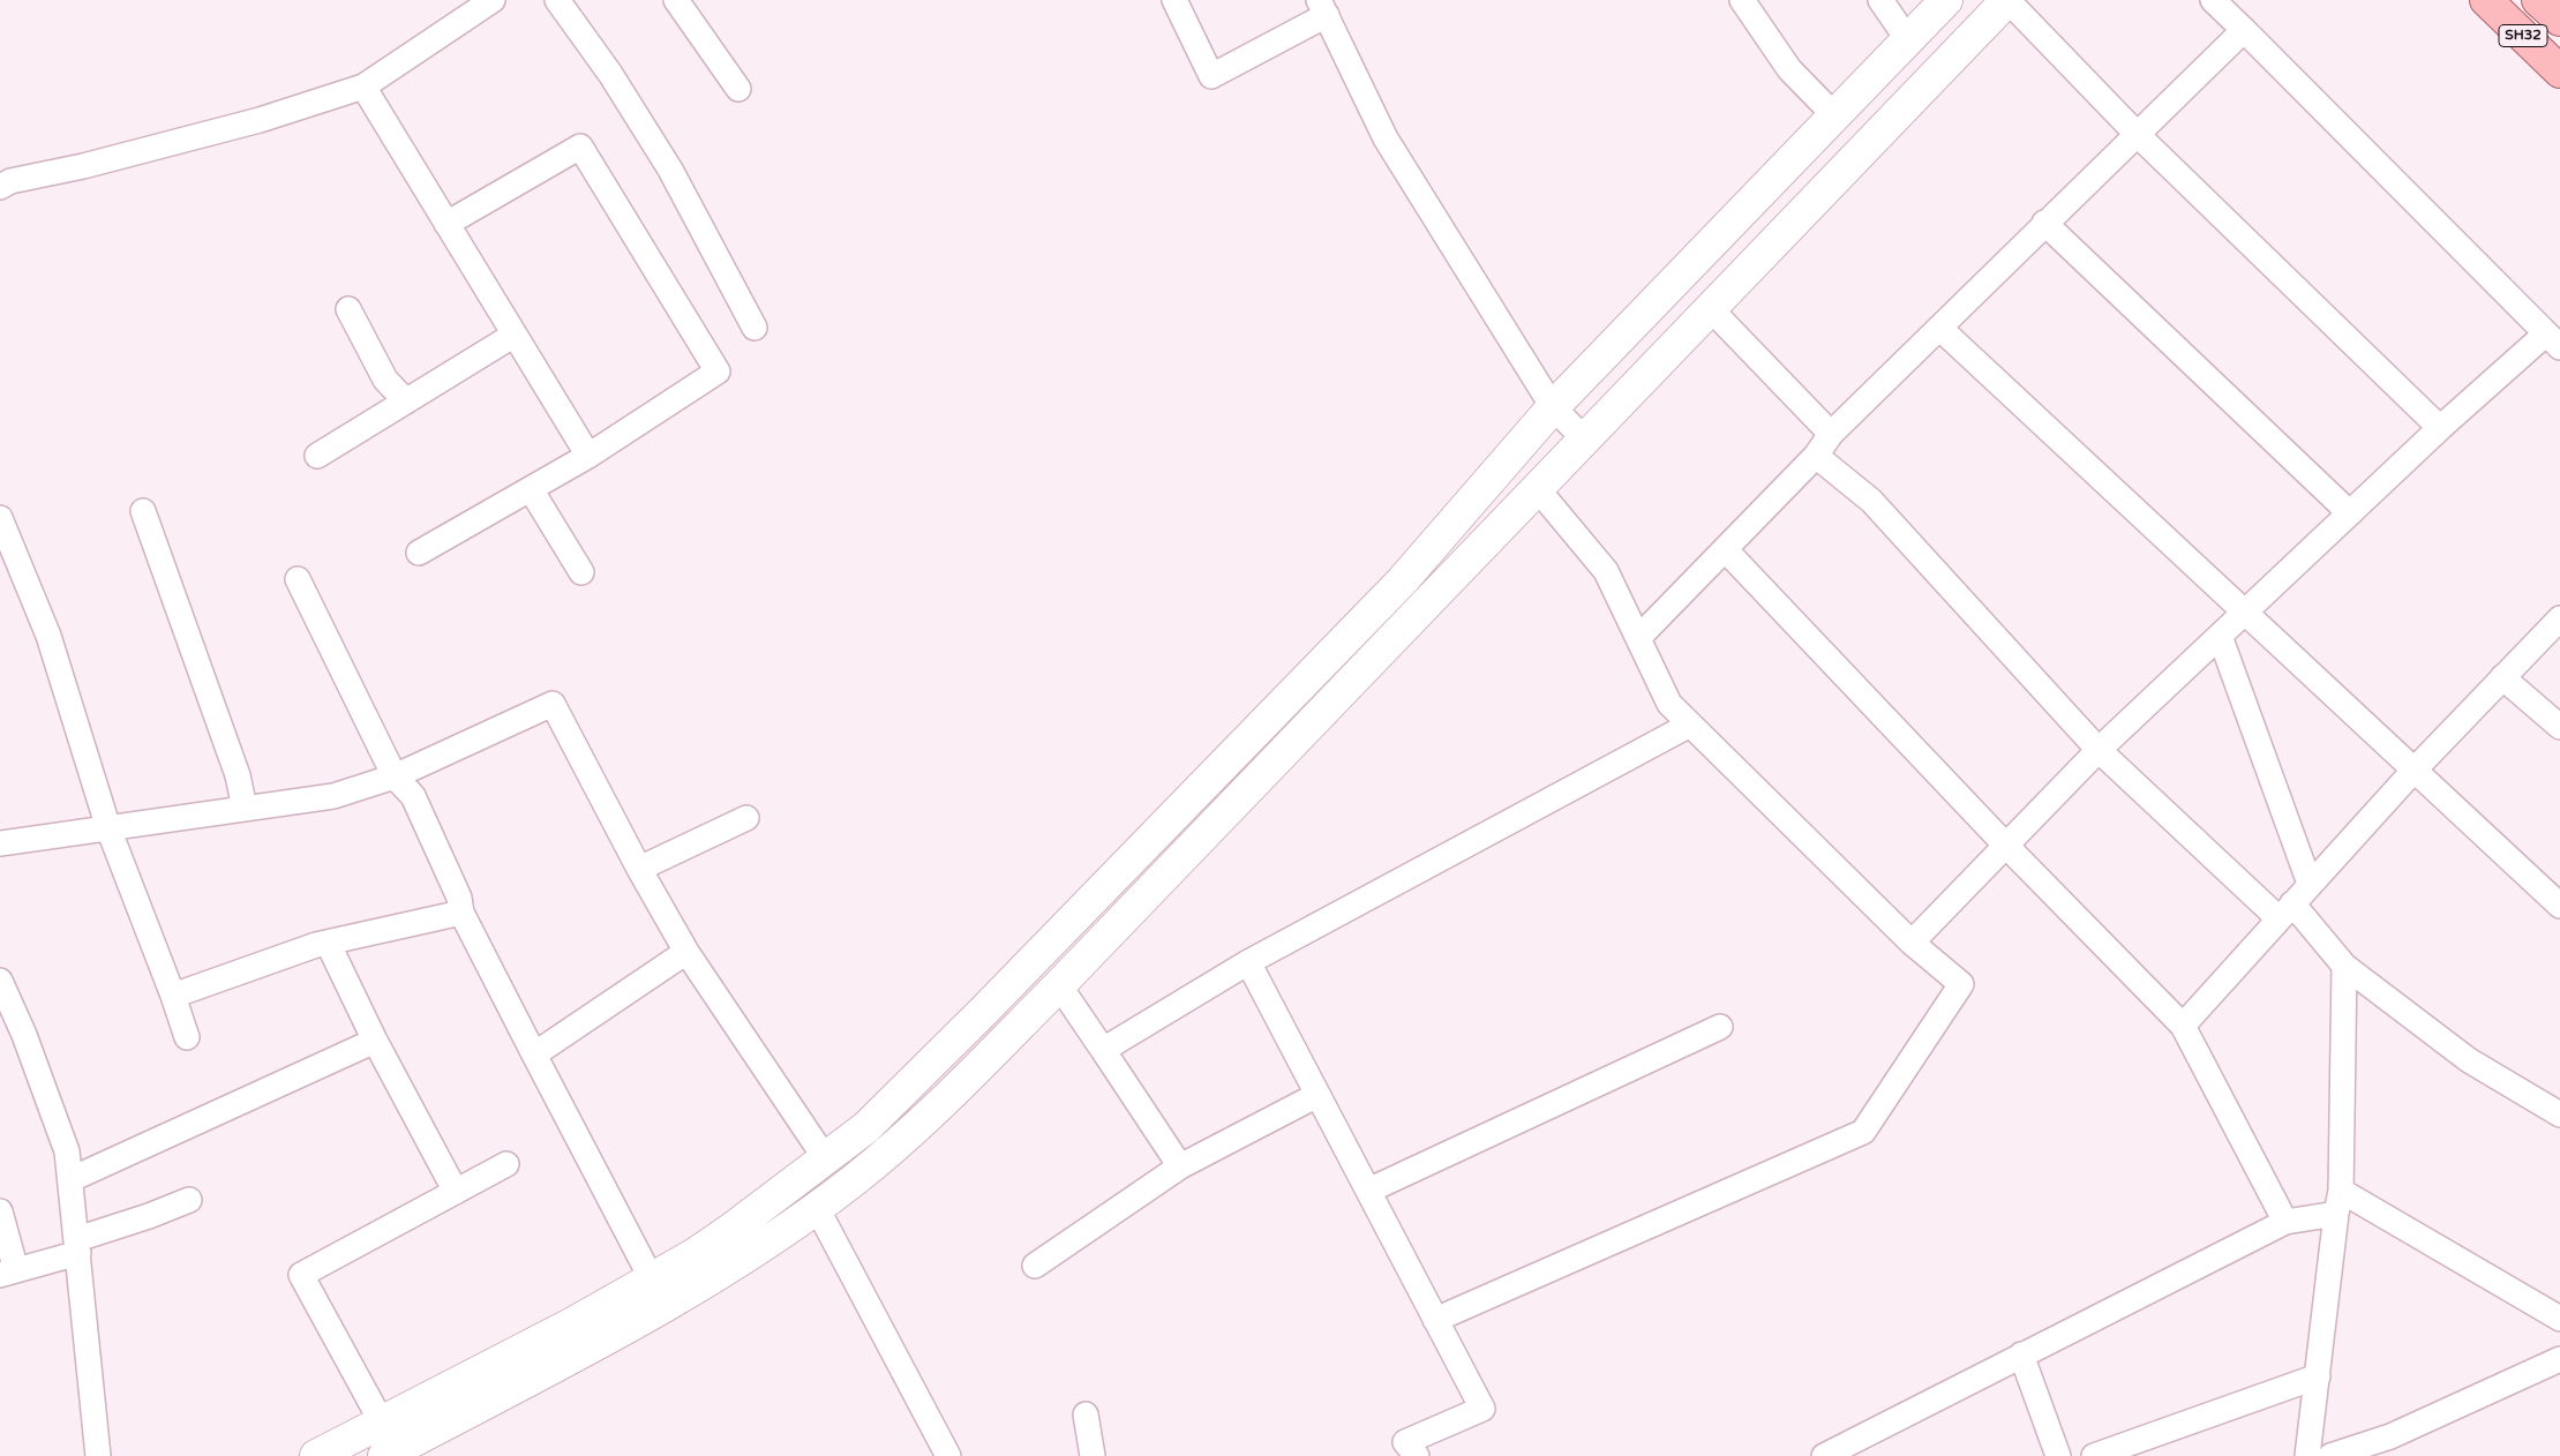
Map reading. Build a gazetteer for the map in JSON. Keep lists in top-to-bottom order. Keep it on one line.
{"streets":{"main road":["SH32"]}}
